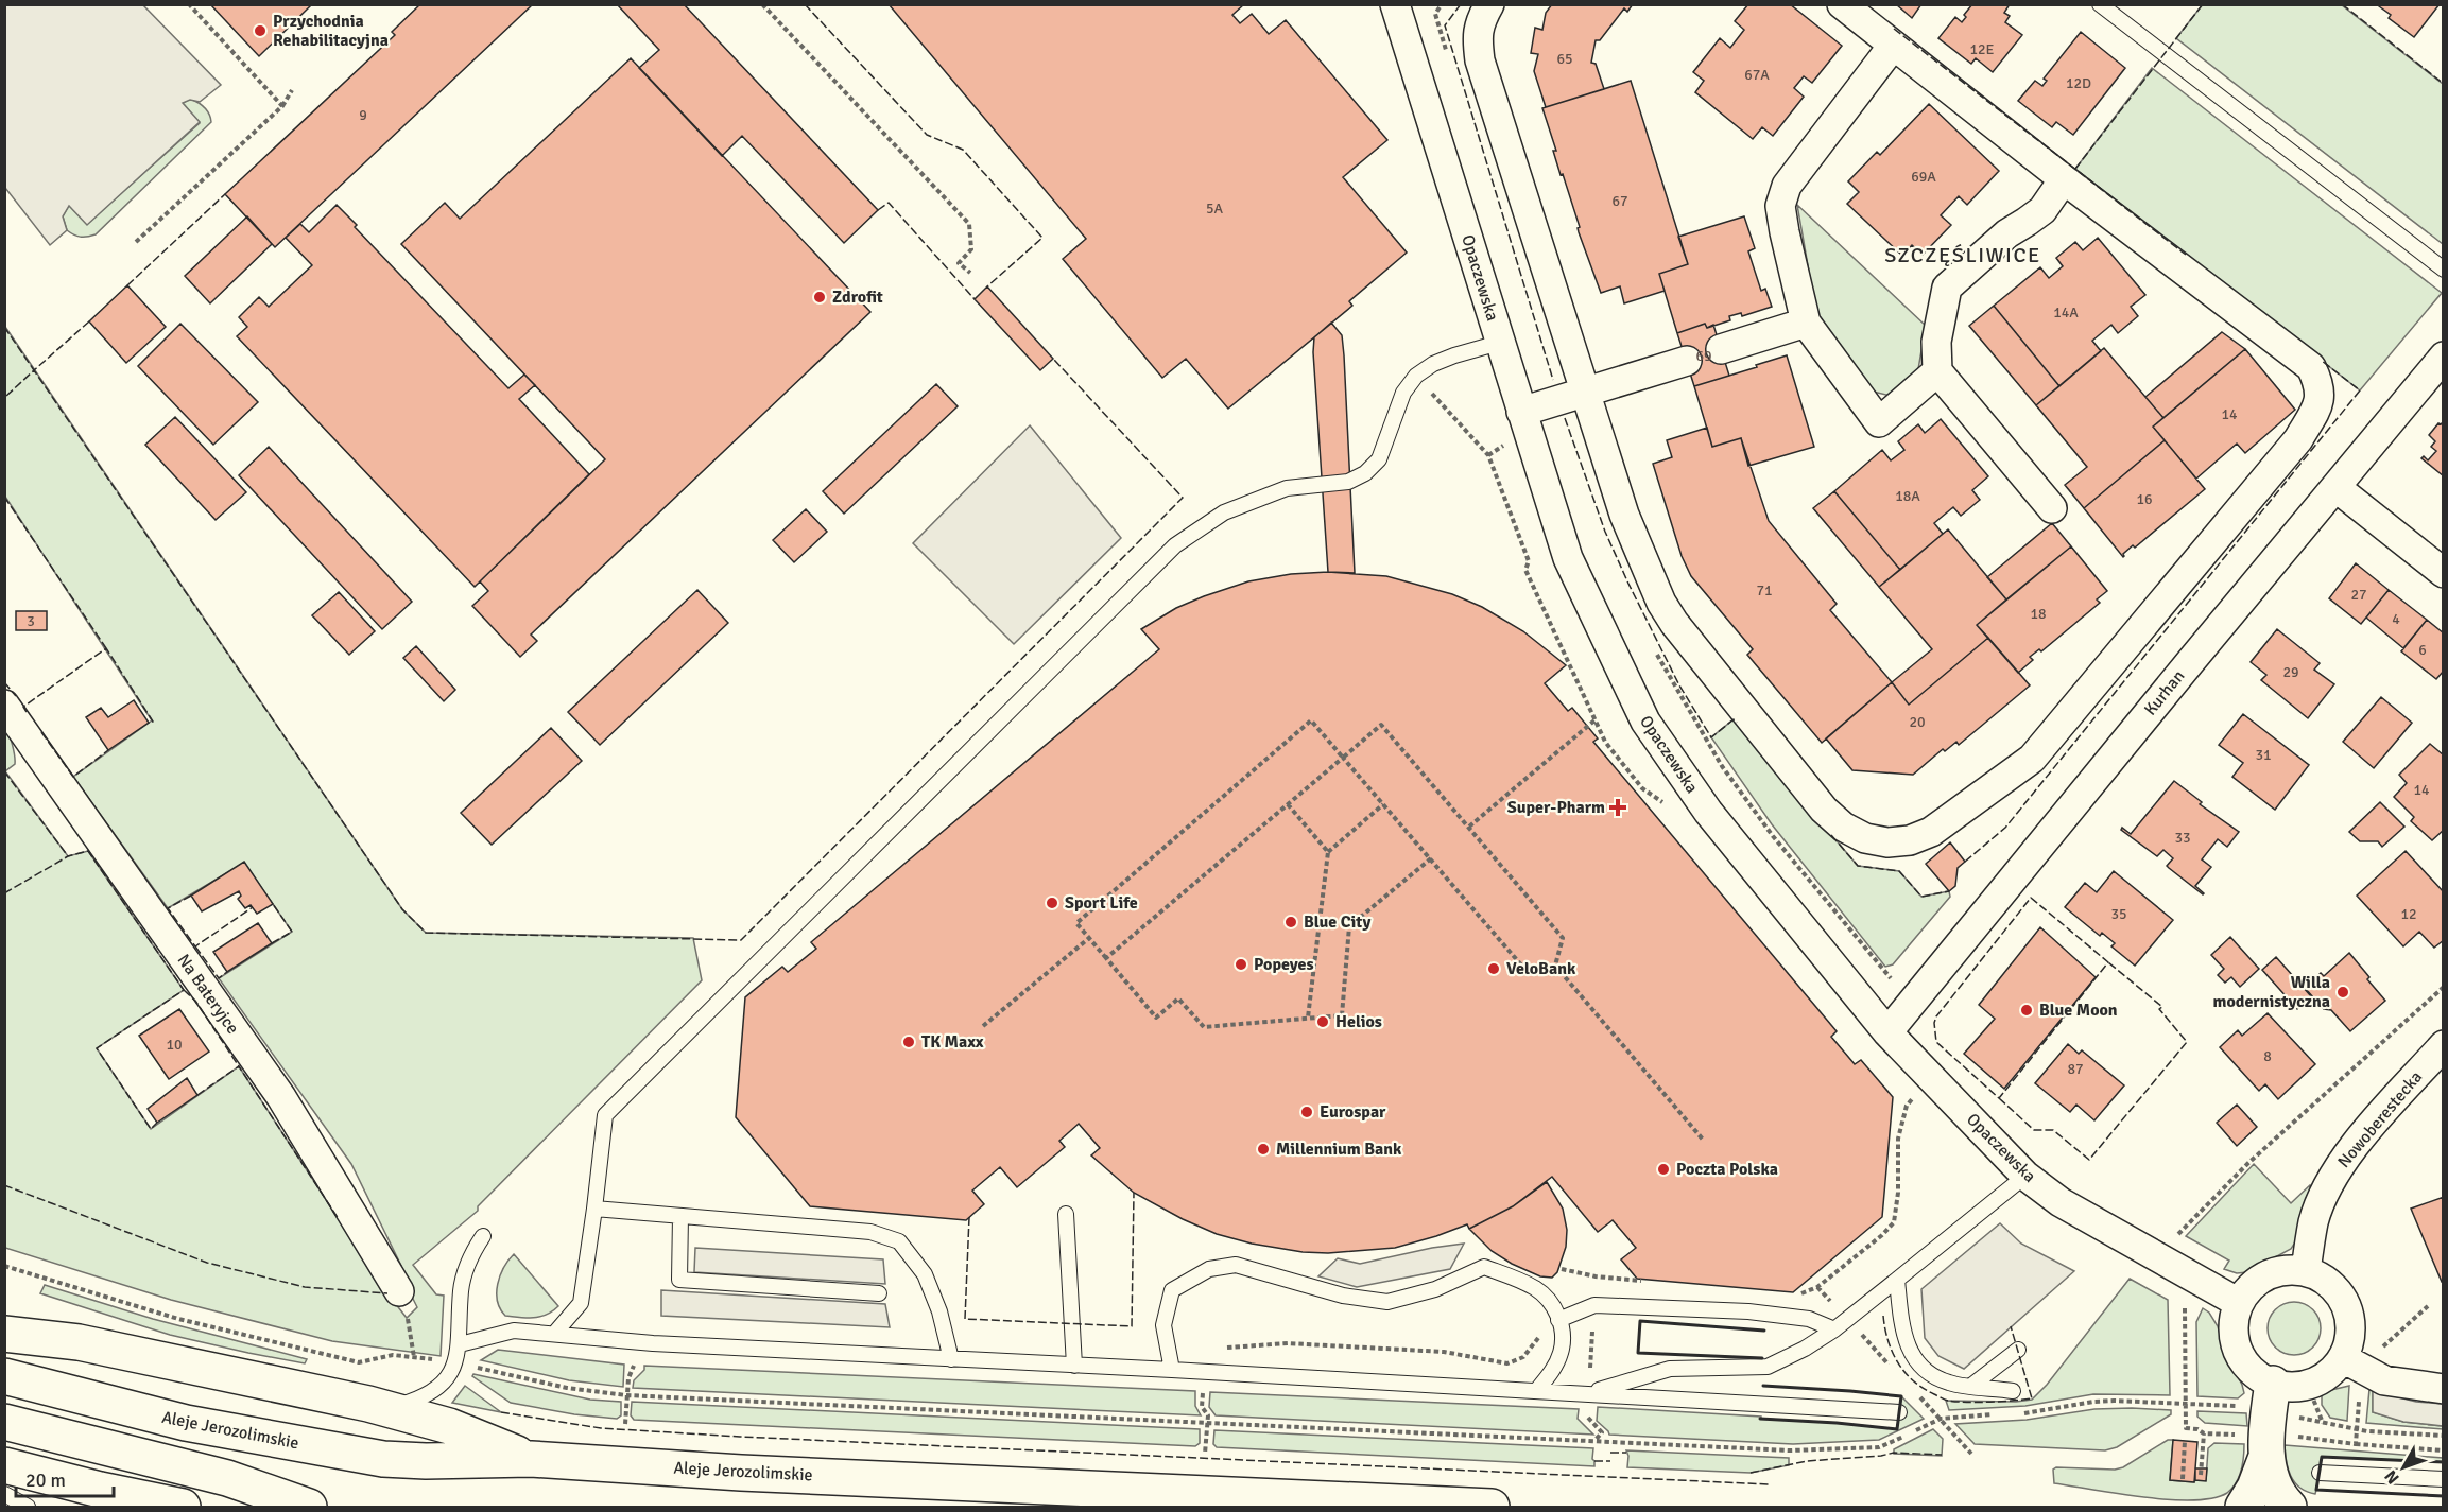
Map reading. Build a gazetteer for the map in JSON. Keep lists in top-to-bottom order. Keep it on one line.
{"streets":{"main road":["Aleje Jerozolimskie"],"street":["Opaczewska","Kurhan","Na Bateryjce","Nowoberestecka"]},"crossings":[["Opaczewska","Kurhan"],["Opaczewska","Nowoberestecka"]],"districts":["SZCZĘŚLIWICE"],"places":{"other":["Przychodnia Rehabilitacyjna","Zdrofit","Sport Life","Blue City","Popeyes","VeloBank","Willa modernistyczna","Blue Moon","Helios","TK Maxx","Eurospar","Millennium Bank","Poczta Polska"],"health":["Super-Pharm"]},"house_numbers":["12E","65","67A","12D","9","69A","67","5A","14A","69","14","18A","16","71","27","18","4","3","6","29","20","31","14","33","35","12","10","8","87"],"scale_bar":"20 m","north":"bottom left"}
